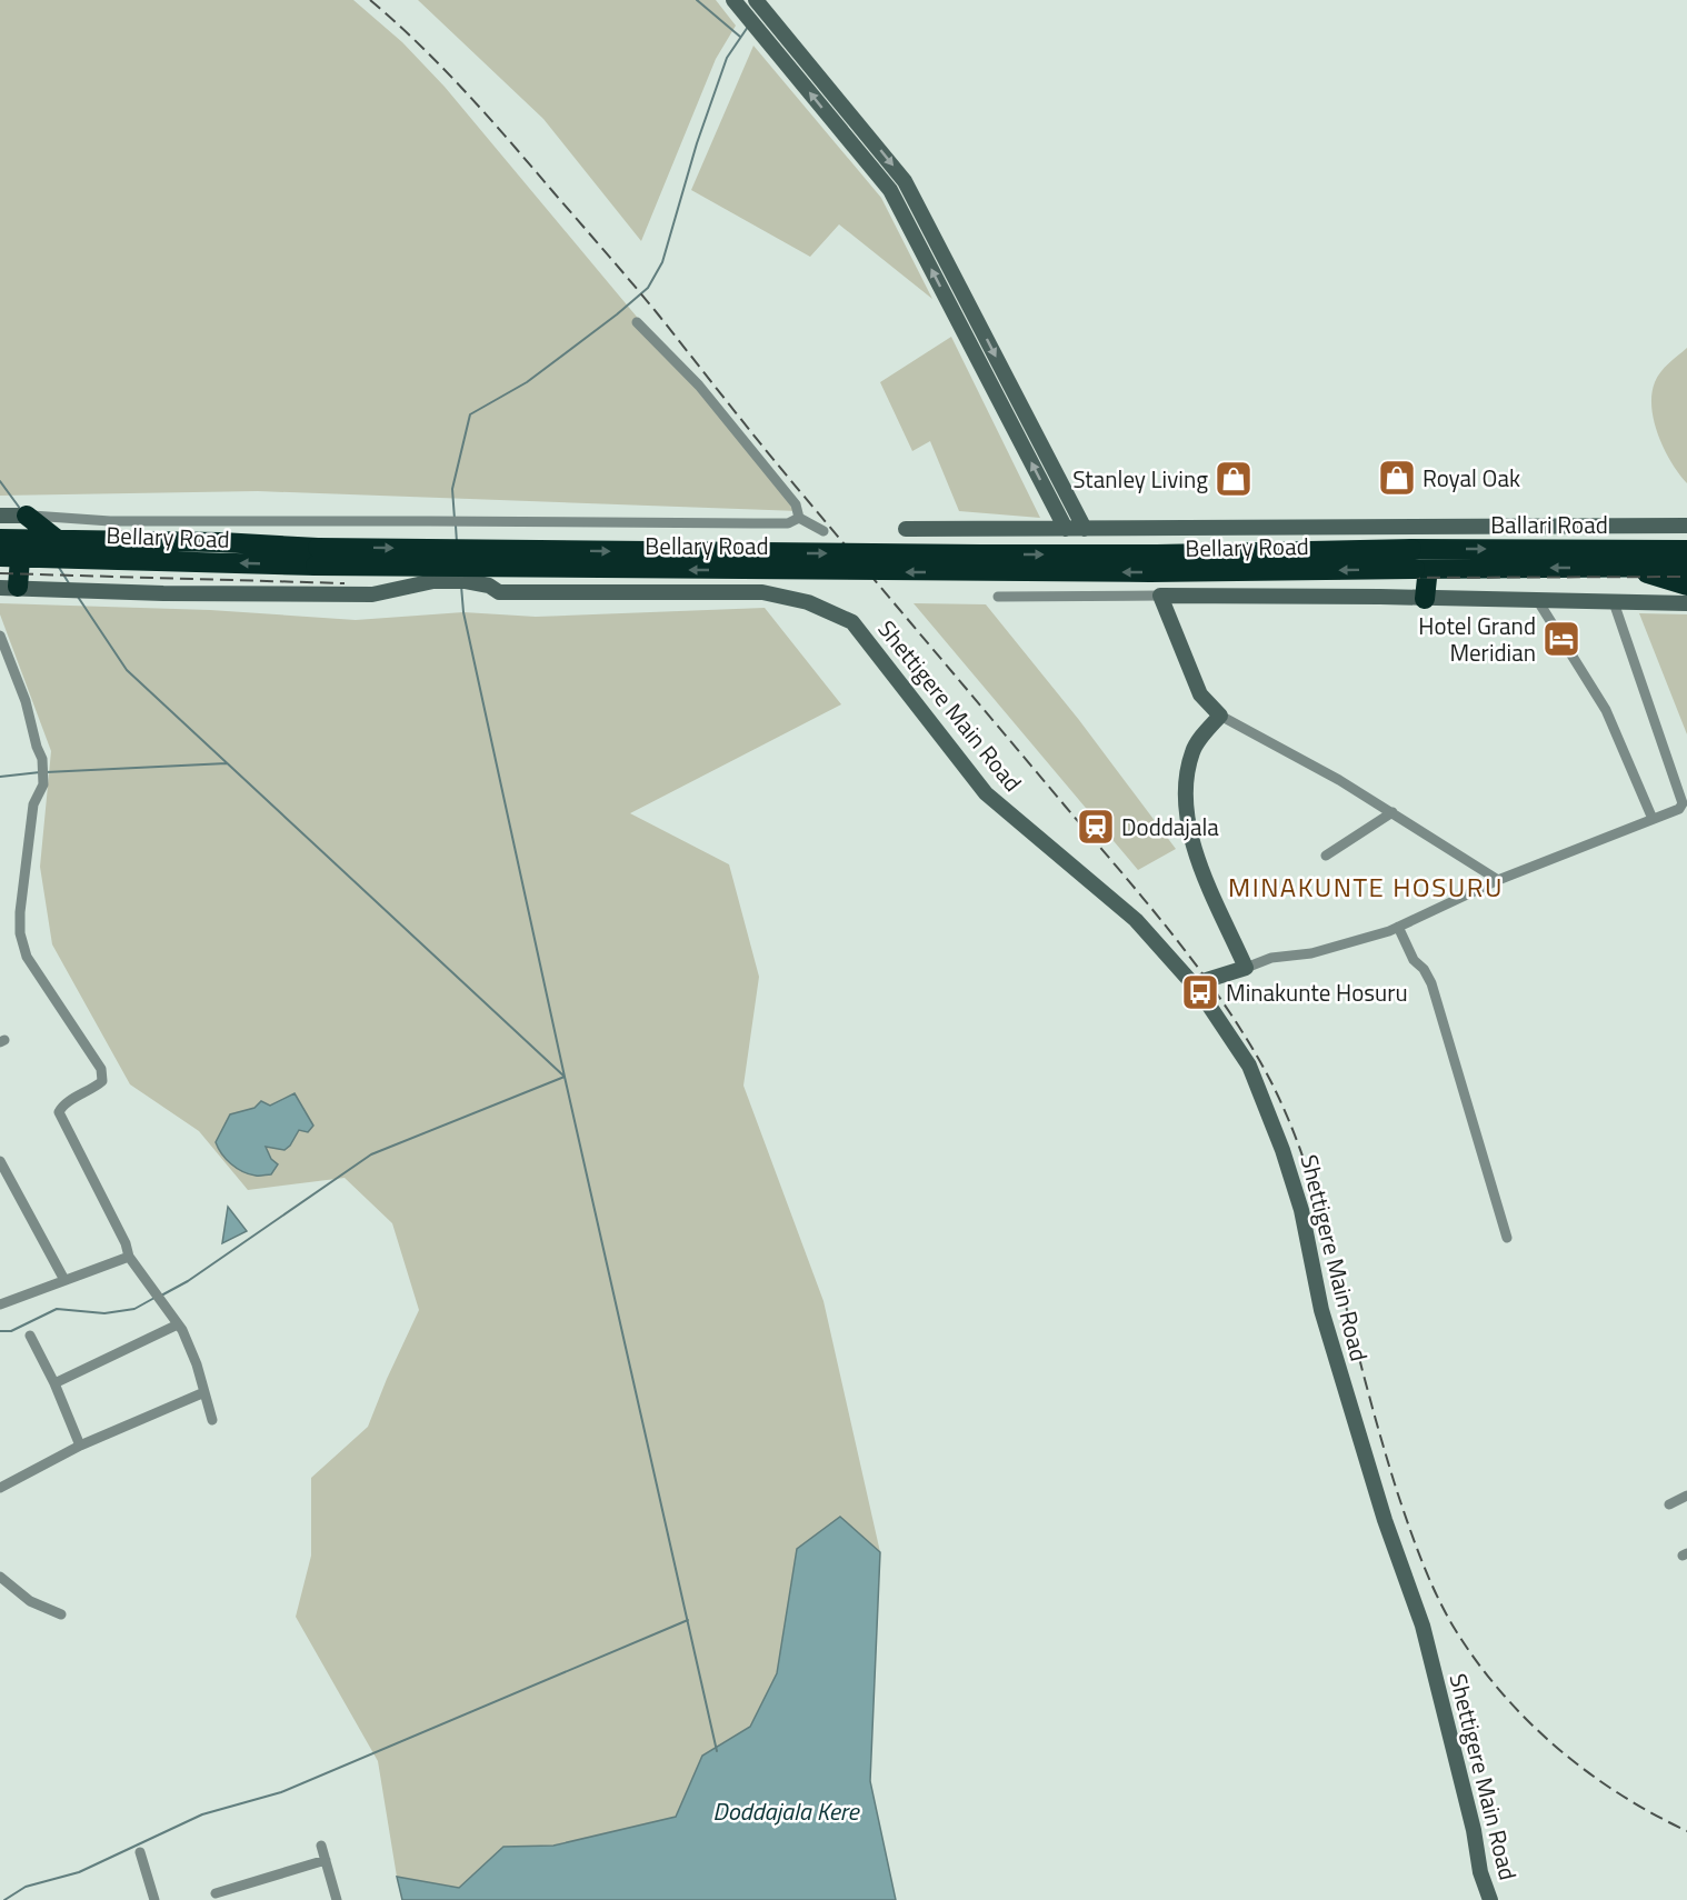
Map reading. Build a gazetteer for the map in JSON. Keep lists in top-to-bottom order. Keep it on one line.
{"streets":{"highway":["Ballari Road","Bellary Road"],"street":["Shettigere Main Road"]},"crossings":[["Ballari Road","Bellary Road"]],"districts":["MINAKUNTE HOSURU"],"water":["Doddajala Kere"],"places":{"shop":["Royal Oak","Stanley Living"],"hotel":["Hotel Grand Meridian"],"station":["Doddajala"],"bus stop":["Minakunte Hosuru"]}}
